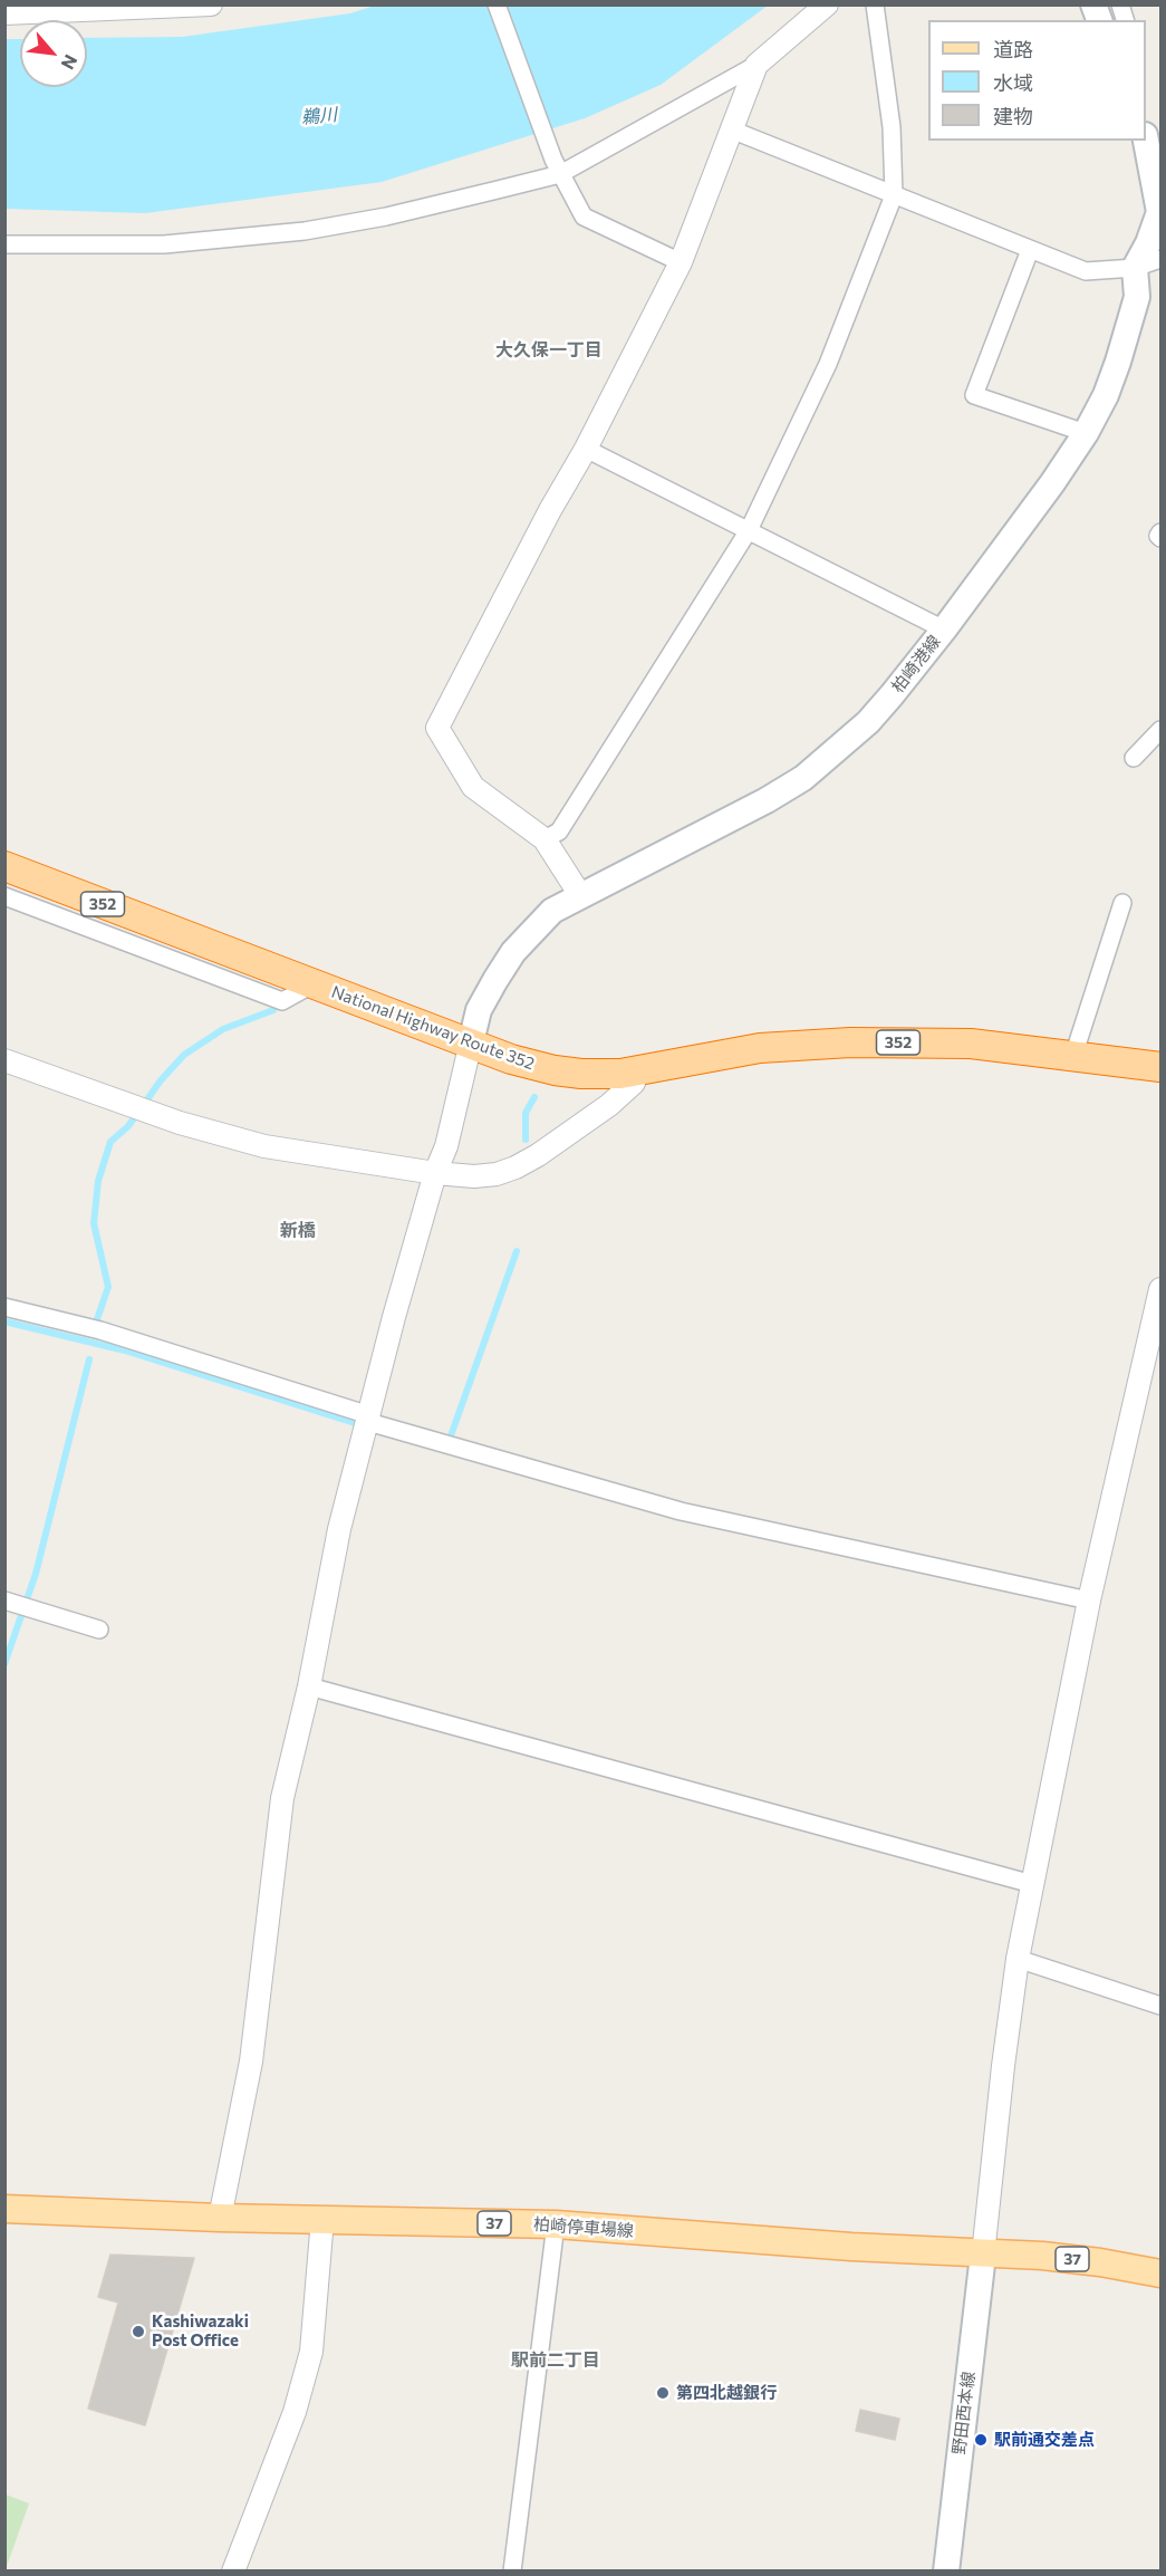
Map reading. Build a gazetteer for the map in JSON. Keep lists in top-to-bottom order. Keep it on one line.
{"streets":{"highway":["352","National Highway Route 352"],"main road":["柏崎港線","37","柏崎停車場線","野田西本線"]},"crossings":[["柏崎港線","National Highway Route 352"],["柏崎停車場線","野田西本線"]],"districts":["大久保一丁目","新橋","駅前二丁目"],"water":["鵜川"],"places":["Kashiwazaki Post Office","第四北越銀行","駅前通交差点"],"legend":["道路","水域","建物"],"north":"bottom right"}
